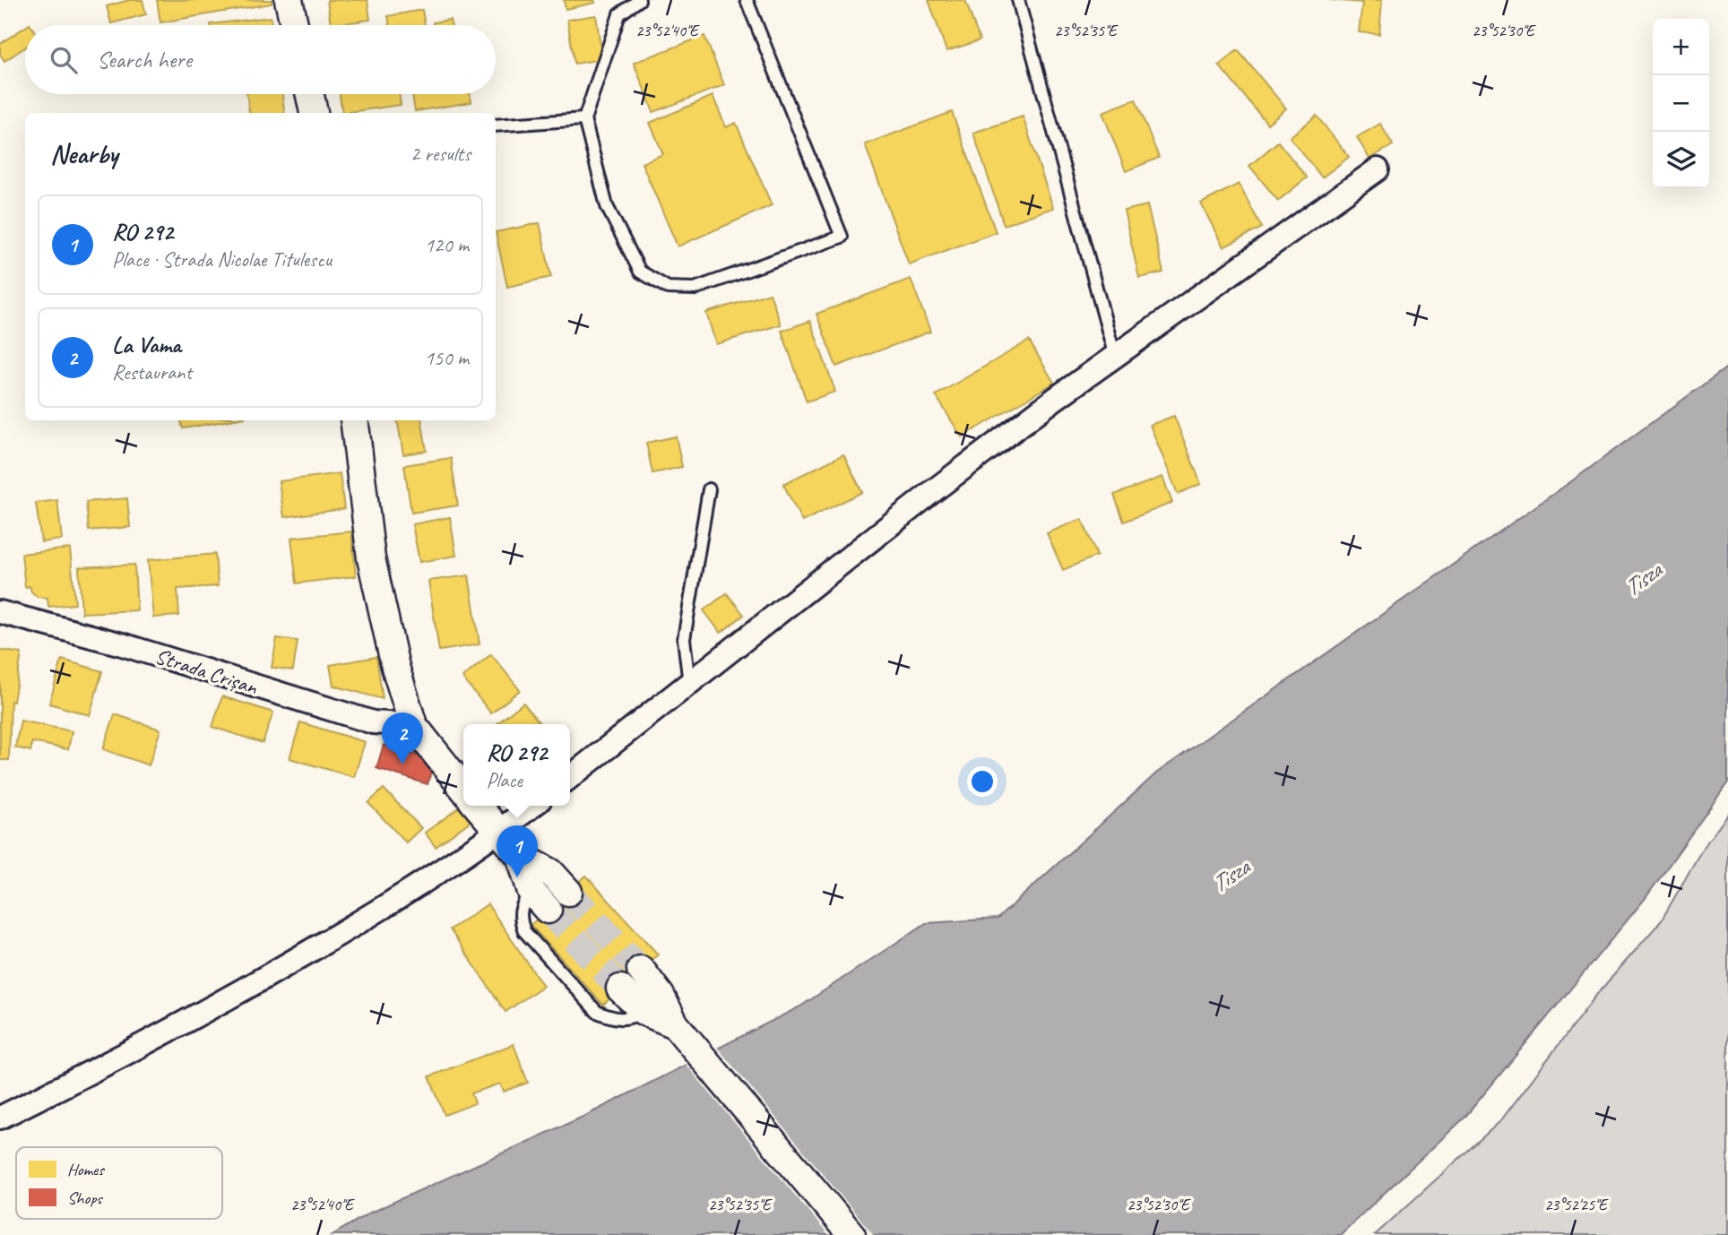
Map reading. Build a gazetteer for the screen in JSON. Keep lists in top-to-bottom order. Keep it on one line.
{"streets":{"street":["Strada Crișan"]},"water":["Tisza"],"legend":["Homes","Shops"],"page":{"map_buttons":["+","−"],"search":"Search here","heading":["Nearby","2 results"],"list":[{"mark":"1","name":"RO 292","note":"Place · Strada Nicolae Titulescu","value":"120 m"},{"mark":"2","name":"La Vama","note":"Restaurant","value":"150 m"}],"pins":["2","1"],"popup":["RO 292","Place"]},"coordinates":["23°52'40\"E","23°52'35\"E","23°52'30\"E","23°52'25\"E"]}
